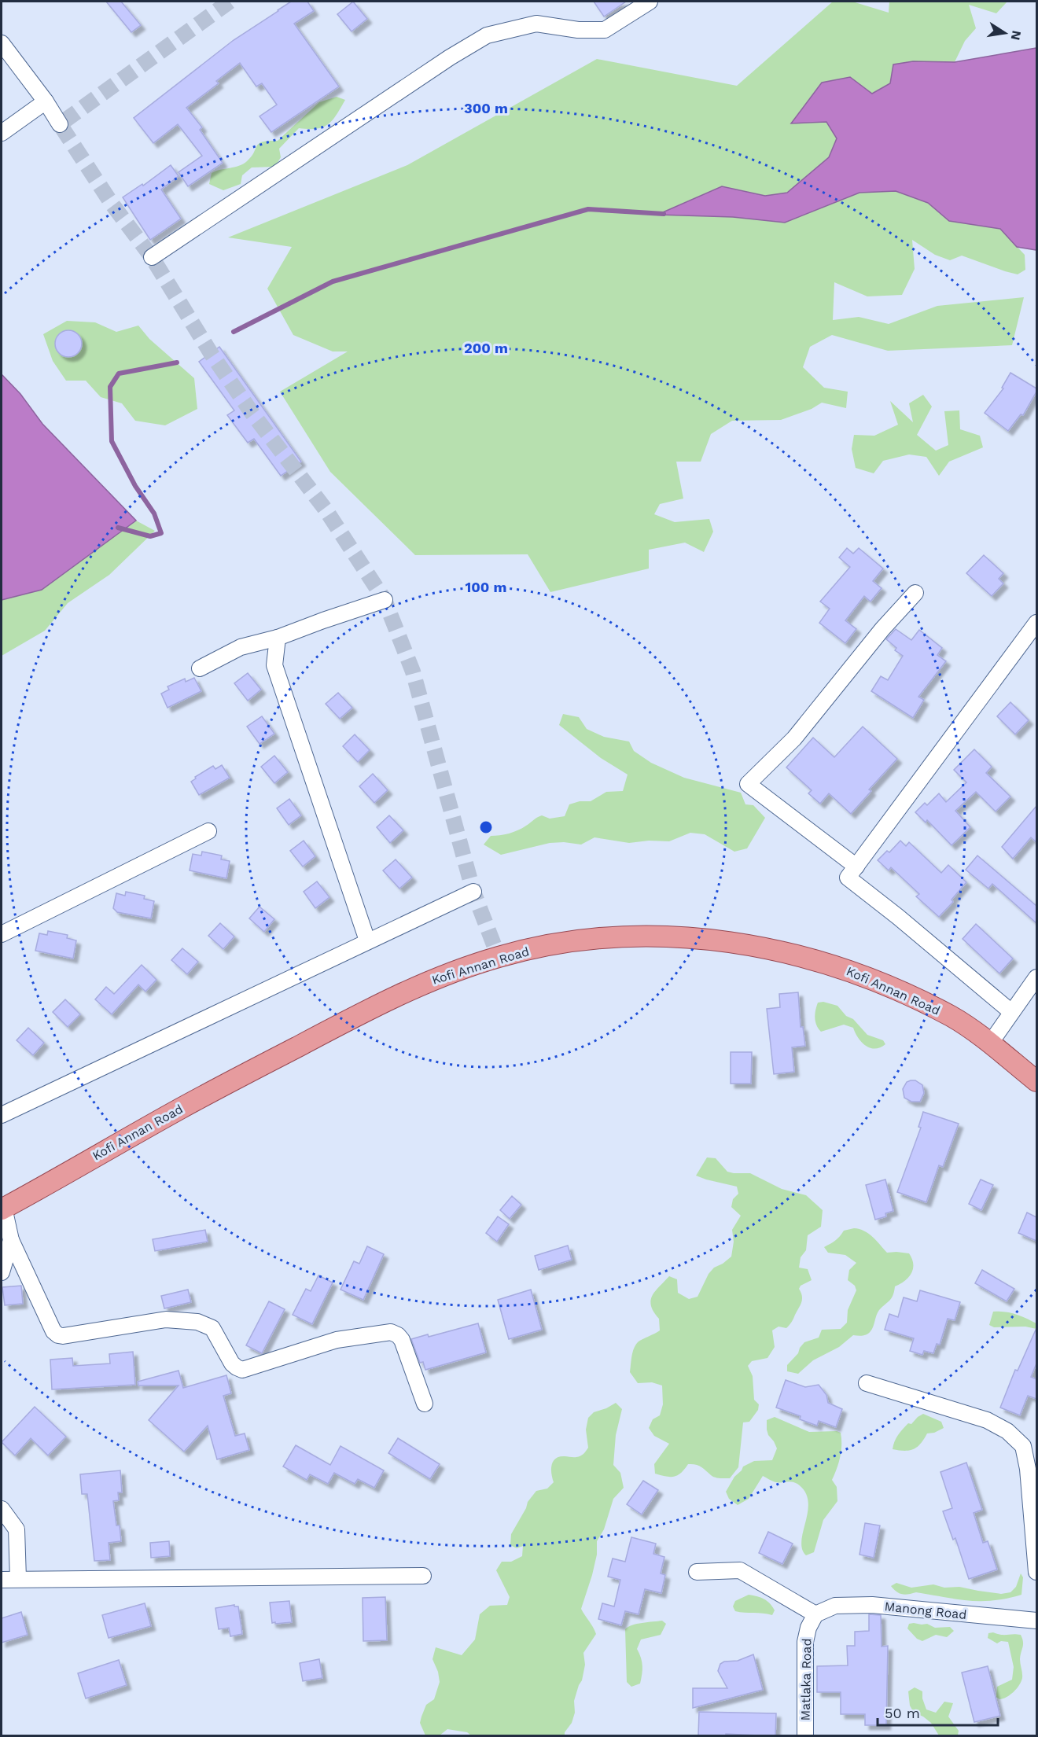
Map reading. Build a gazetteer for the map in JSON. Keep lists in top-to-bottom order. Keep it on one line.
{"streets":{"main road":["Kofi Annan Road"],"street":["Manong Road","Matlaka Road"]},"crossings":[["Manong Road","Matlaka Road"]],"scale_bar":"50 m","north":"right","rings":["300 m","200 m","100 m"]}
